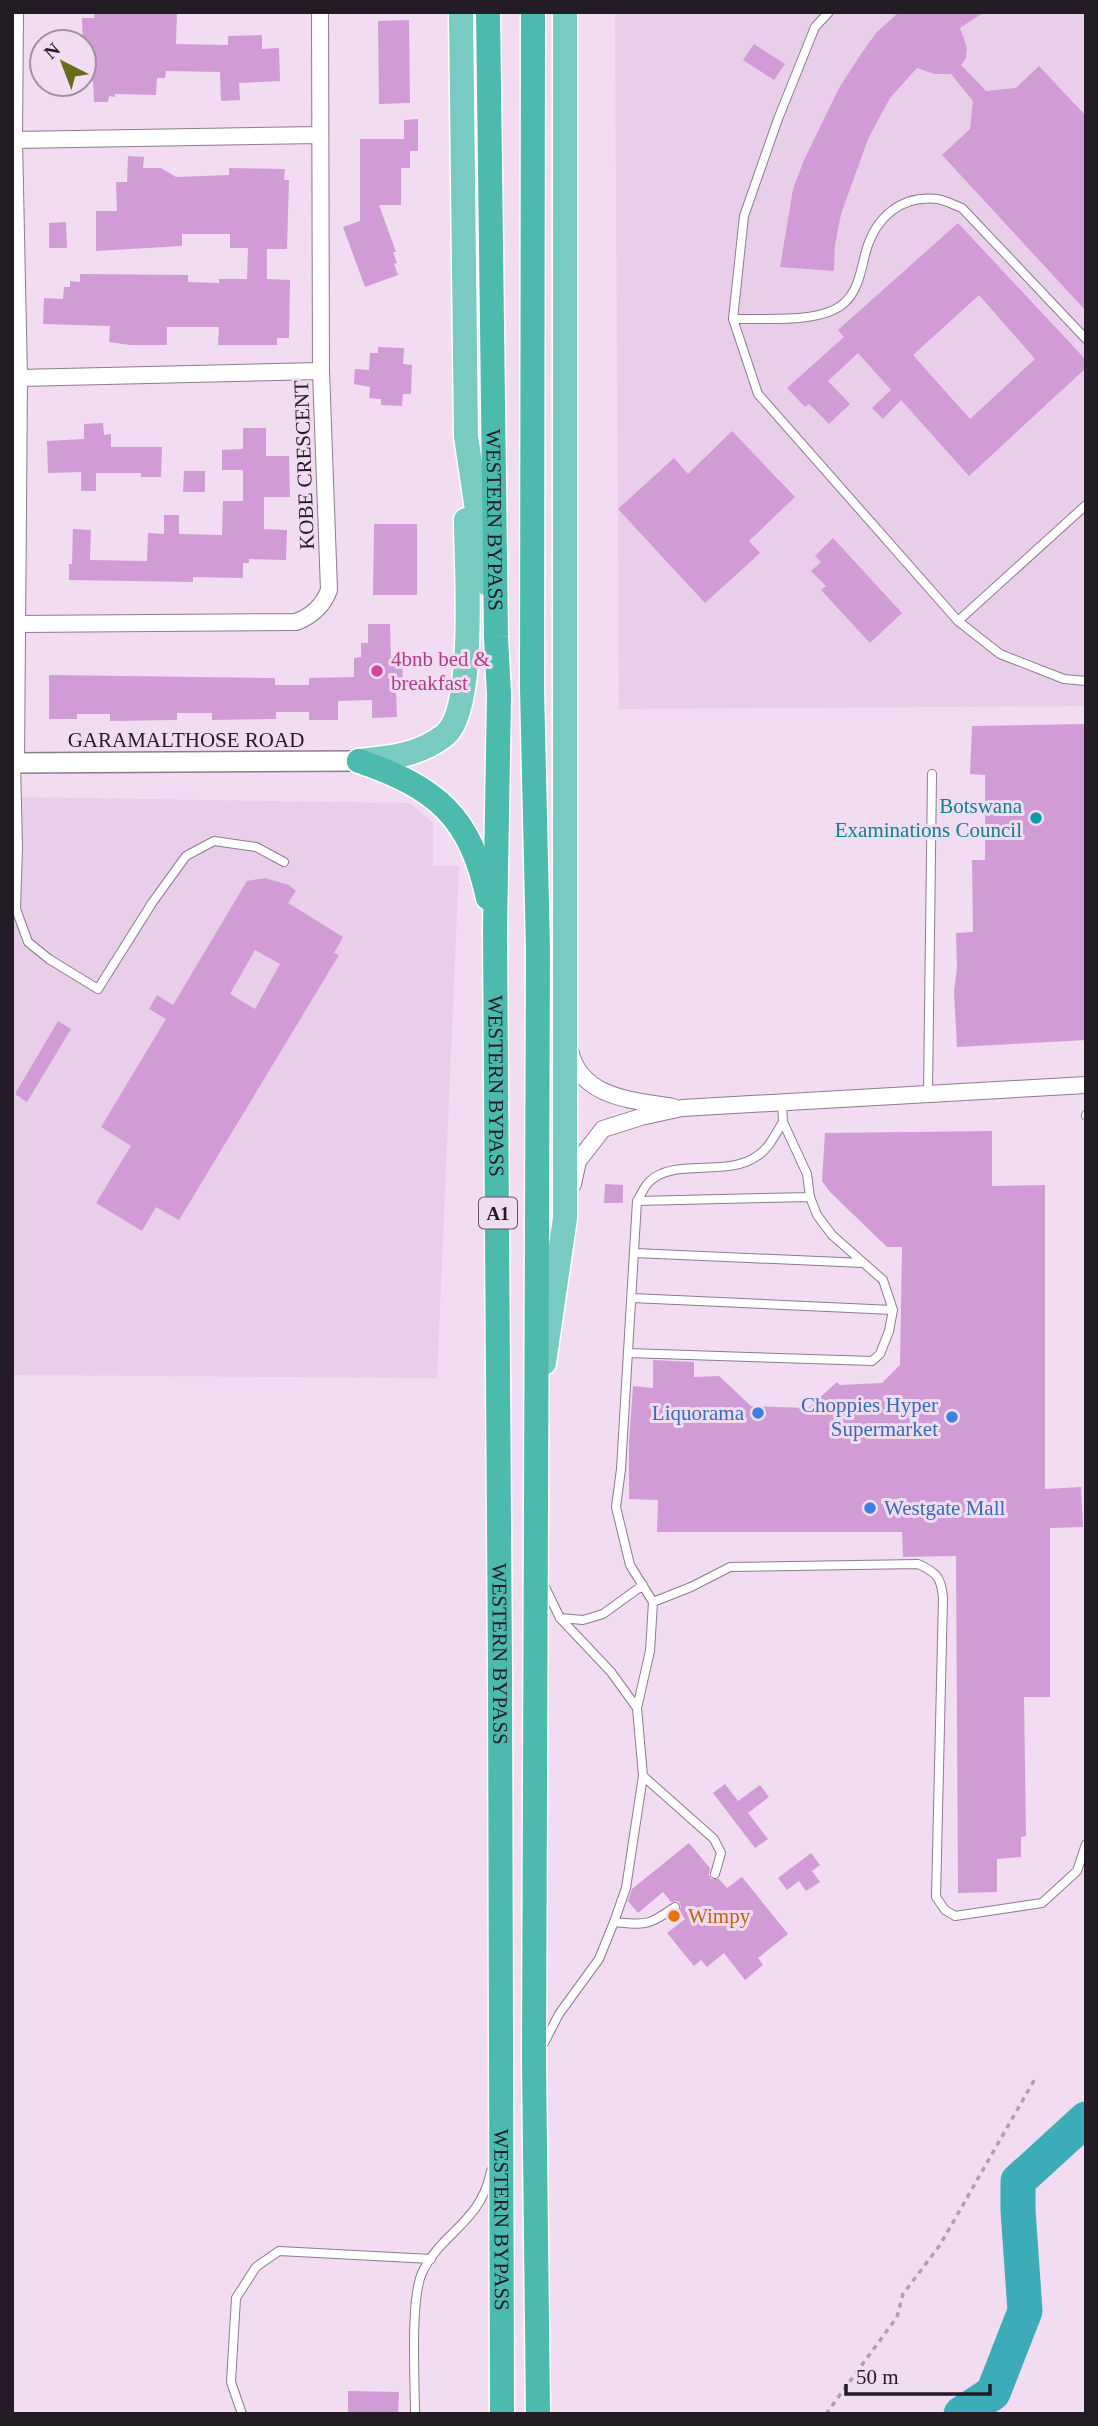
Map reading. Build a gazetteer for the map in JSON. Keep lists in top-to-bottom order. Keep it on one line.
{"streets":{"highway":["WESTERN BYPASS","A1"],"street":["KOBE CRESCENT","GARAMALTHOSE ROAD"]},"places":["4bnb bed & breakfast","Botswana Examinations Council","Liquorama","Choppies Hyper Supermarket","Westgate Mall","Wimpy"],"scale_bar":"50 m","north":"top left"}
